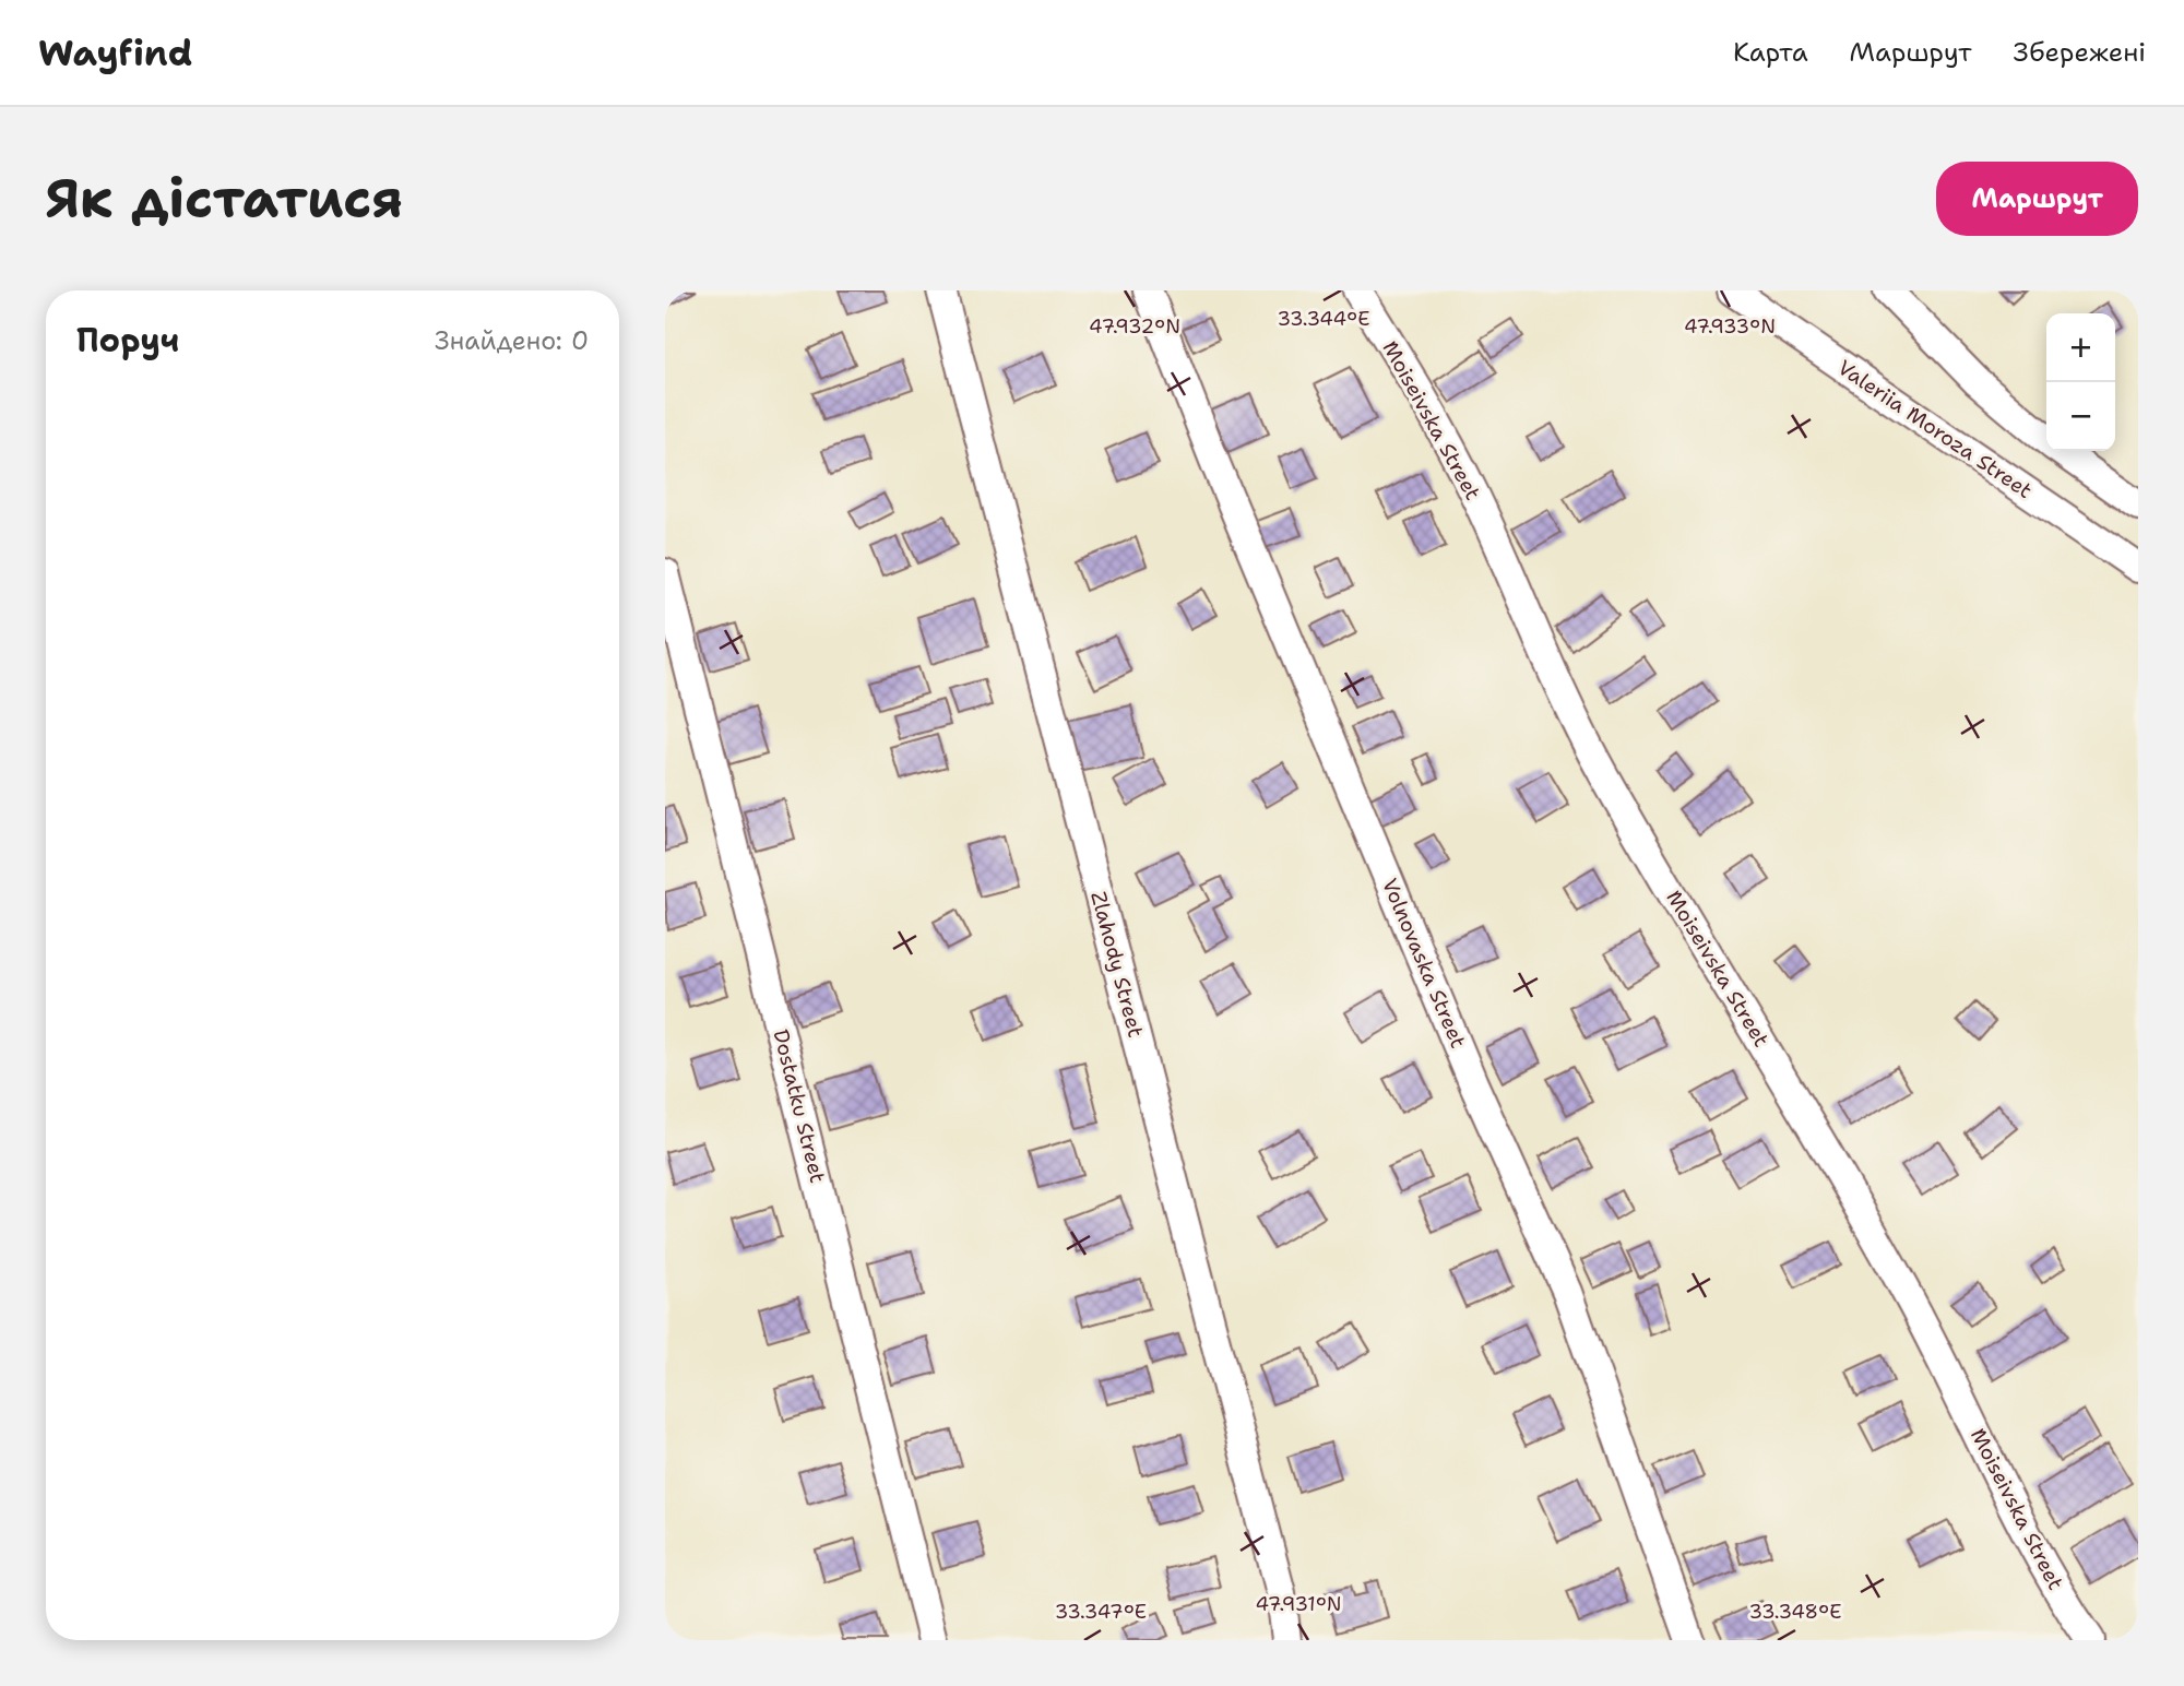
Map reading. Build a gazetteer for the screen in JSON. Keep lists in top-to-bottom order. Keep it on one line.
{"streets":{"street":["Moiseivska Street","Valeriia Moroza Street","Volnovaska Street","Zlahody Street","Dostatku Street"]},"page":{"header":"Wayfind","nav":["Карта","Маршрут","Збережені"],"buttons":"Маршрут","title":"Як дістатися","heading":["Поруч","Знайдено: 0"],"map_buttons":["+","−"]},"coordinates":["33.344°E","47.932°N","47.933°N","47.931°N","33.347°E","33.348°E"]}
